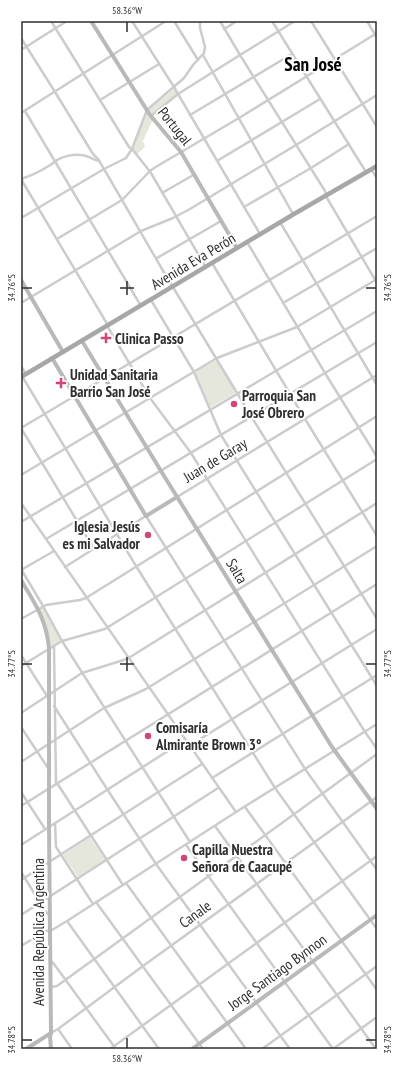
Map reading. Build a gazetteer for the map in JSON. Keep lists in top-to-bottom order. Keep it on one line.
{"streets":{"main road":["Avenida Eva Perón"],"street":["Portugal","Juan de Garay","Salta","Canale","Avenida República Argentina","Jorge Santiago Bynnon"]},"crossings":[["Portugal","Avenida Eva Perón"],["Avenida Eva Perón","Salta"],["Juan de Garay","Salta"],["Salta","Canale"],["Canale","Avenida República Argentina"]],"districts":["San José"],"places":{"health":["Clinica Passo","Unidad Sanitaria Barrio San José"],"other":["Parroquia San José Obrero","Iglesia Jesús es mi Salvador","Comisaría Almirante Brown 3°","Capilla Nuestra Señora de Caacupé"]},"coordinates":["58.36°W","34.76°S","34.77°S","34.78°S"]}
